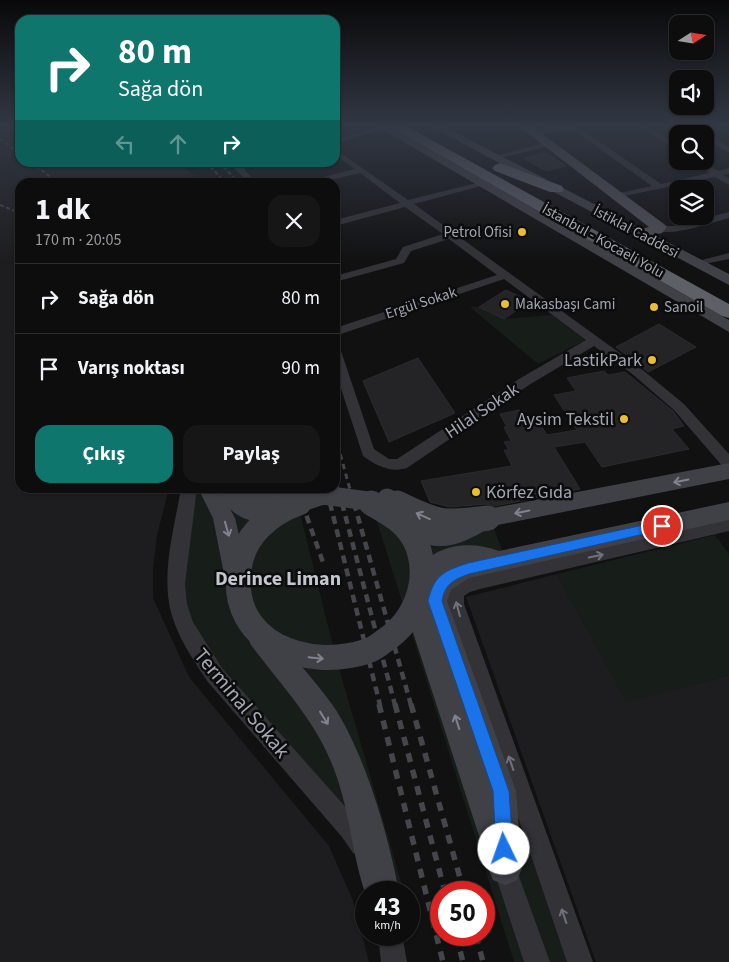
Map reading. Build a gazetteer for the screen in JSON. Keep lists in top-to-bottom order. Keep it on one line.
{"streets":{"highway":["İstanbul - Kocaeli Yolu"],"main road":["İstiklal Caddesi"],"street":["Ergül Sokak","Hilal Sokak","Terminal Sokak"]},"districts":["Derince Liman"],"places":["Petrol Ofisi","Makasbaşı Cami","Sanoil","LastikPark","Aysim Tekstil","Körfez Gıda"],"north":"right","page":{"turn":["80 m","Sağa dön"],"heading":["1 dk","170 m · 20:05"],"list":[{"name":"Sağa dön","value":"80 m"},{"name":"Varış noktası","value":"90 m"}],"buttons":["Çıkış","Paylaş"],"speed":"43 km/h","limit":"50"}}
